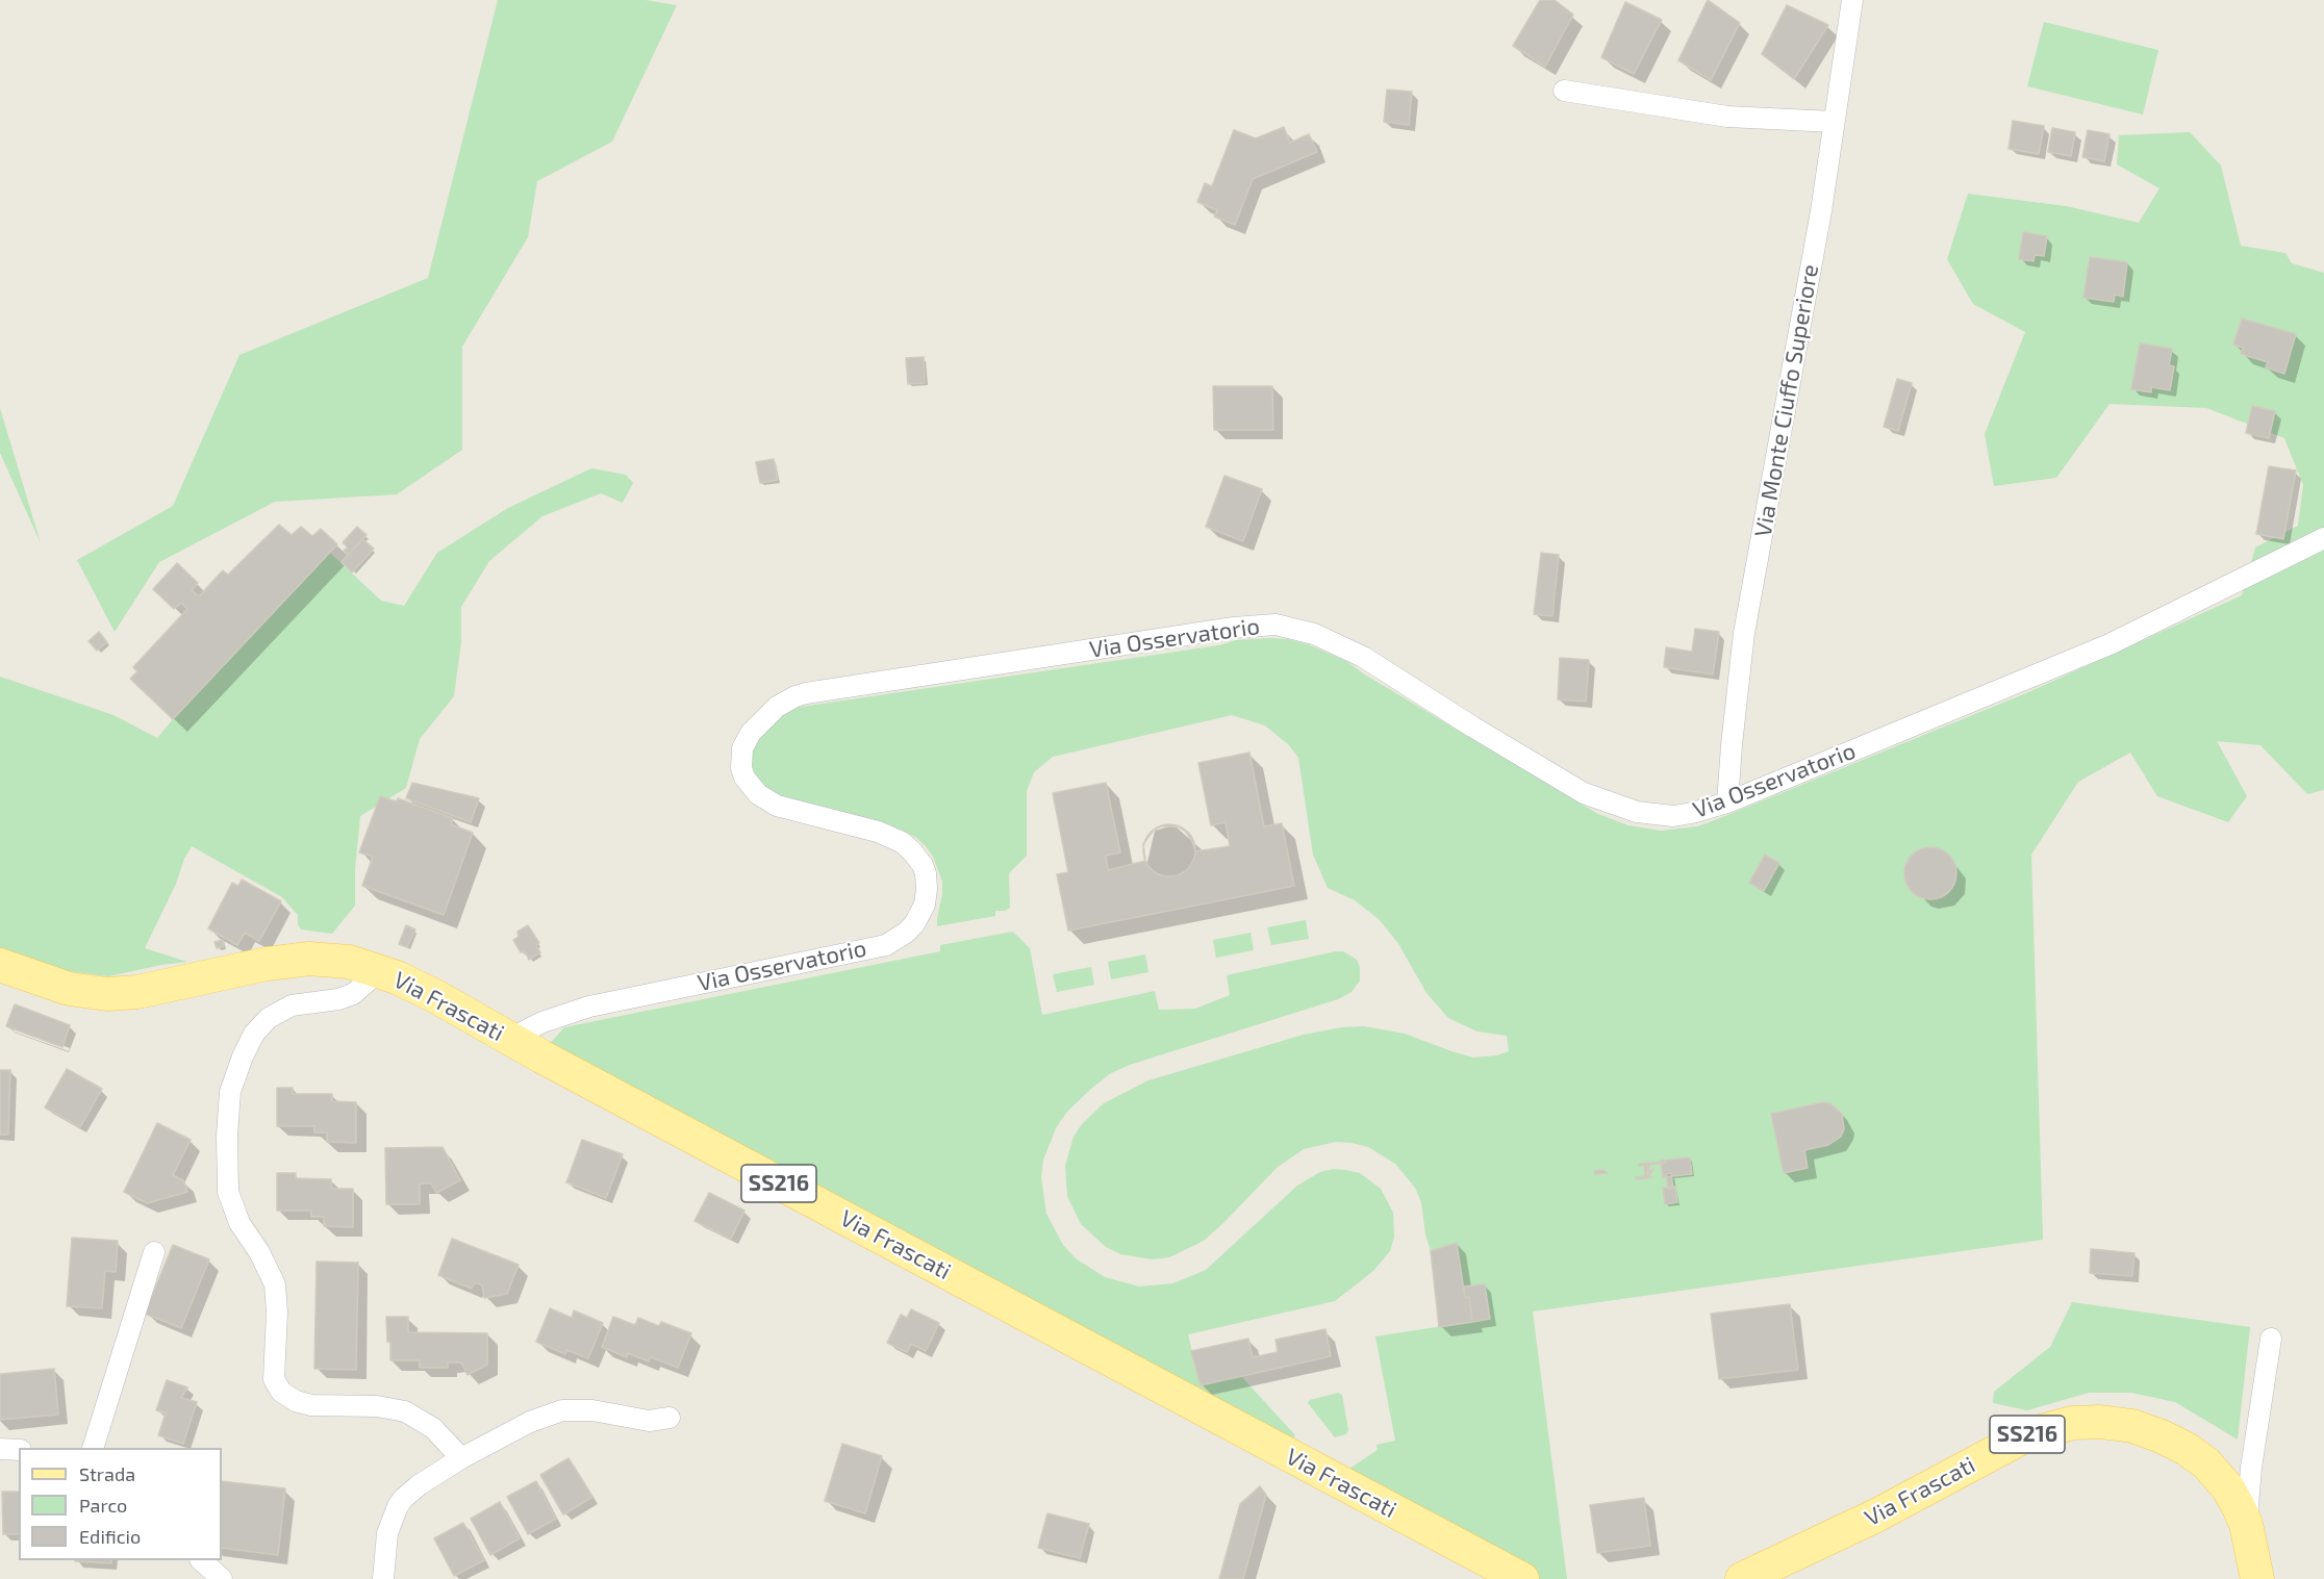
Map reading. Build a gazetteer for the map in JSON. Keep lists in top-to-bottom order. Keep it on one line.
{"streets":{"main road":["Via Frascati","SS216"],"street":["Via Monte Ciuffo Superiore","Via Osservatorio"]},"crossings":[["Via Monte Ciuffo Superiore","Via Osservatorio"],["Via Osservatorio","Via Frascati"]],"legend":["Strada","Parco","Edificio"]}
